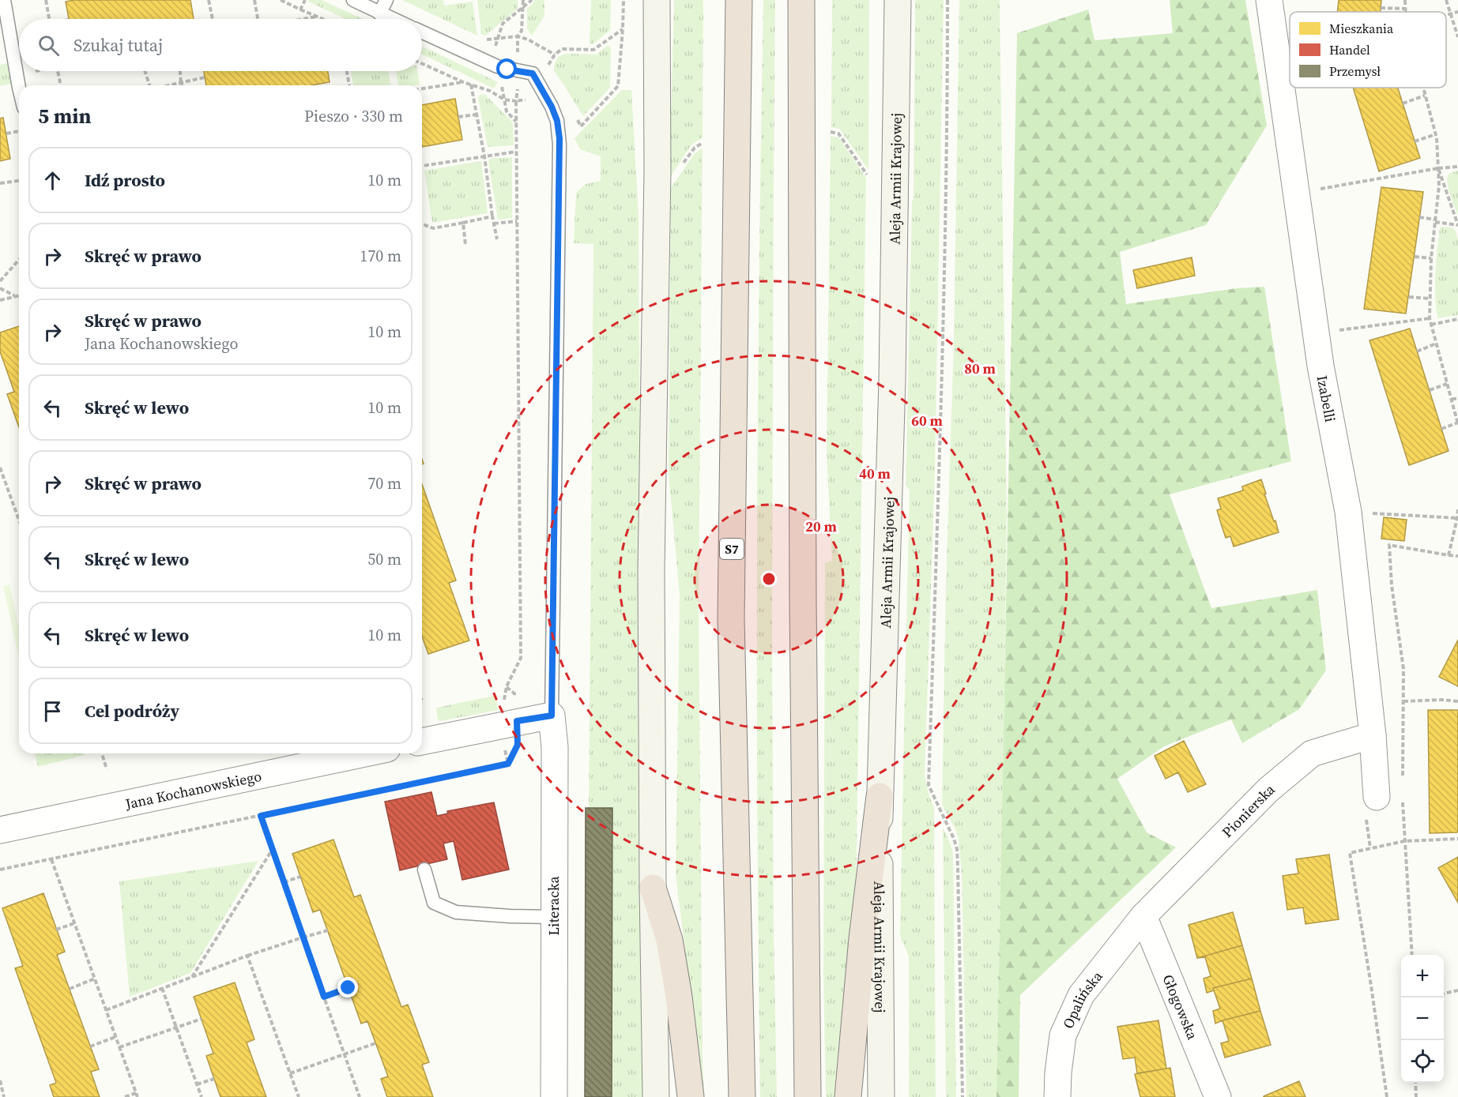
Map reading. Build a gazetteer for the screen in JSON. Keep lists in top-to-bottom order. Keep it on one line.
{"streets":{"highway":["S7"],"main road":["Aleja Armii Krajowej"],"street":["Izabelli","Jana Kochanowskiego","Pionierska","Literacka","Opalińska","Głogowska"]},"crossings":[["Izabelli","Pionierska"],["Pionierska","Opalińska"],["Pionierska","Głogowska"],["Opalińska","Głogowska"]],"legend":["Mieszkania","Handel","Przemysł"],"page":{"search":"Szukaj tutaj","heading":["5 min","Pieszo · 330 m"],"list":[["Idź prosto","10 m"],["Skręć w prawo","170 m"],["Skręć w prawo","Jana Kochanowskiego","10 m"],["Skręć w lewo","10 m"],["Skręć w prawo","70 m"],["Skręć w lewo","50 m"],["Skręć w lewo","10 m"],"Cel podróży"],"map_buttons":["+","−"]},"rings":["80 m","60 m","40 m","20 m"]}
